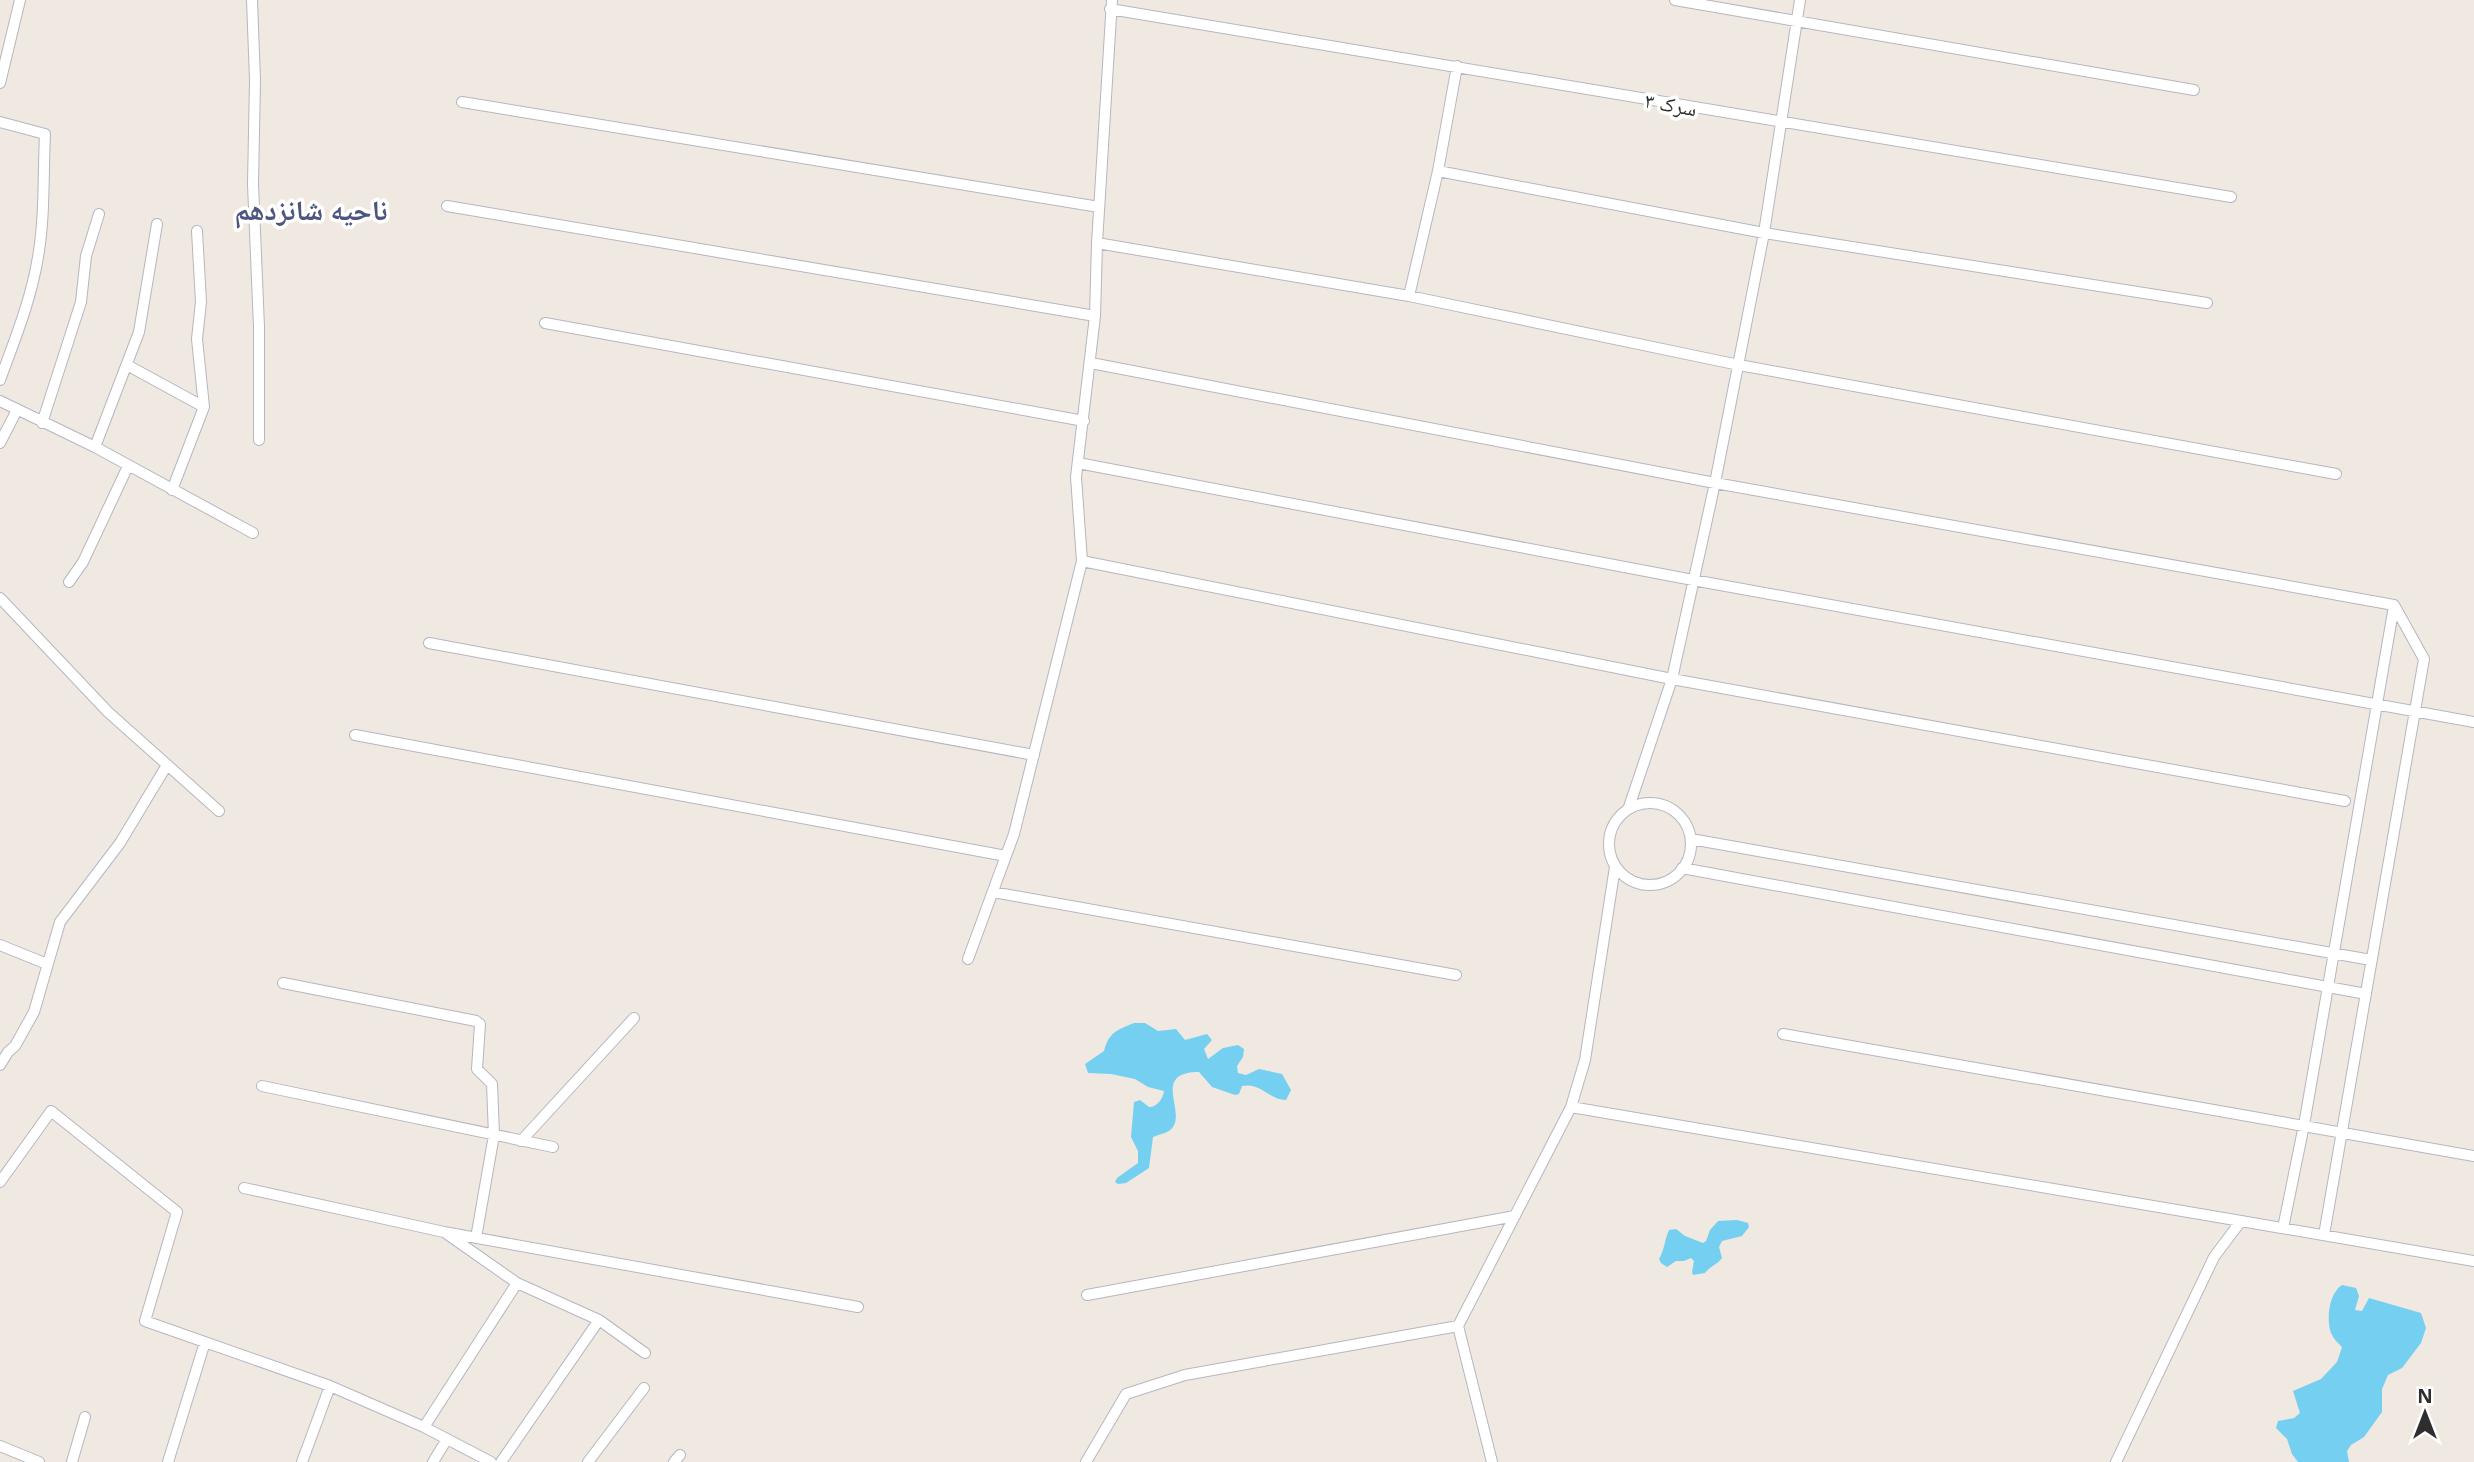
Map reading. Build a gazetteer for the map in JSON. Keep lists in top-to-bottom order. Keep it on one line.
{"streets":{"street":["سرک ۳"]},"districts":["ناحیه شانزدهم"],"north":"top"}
